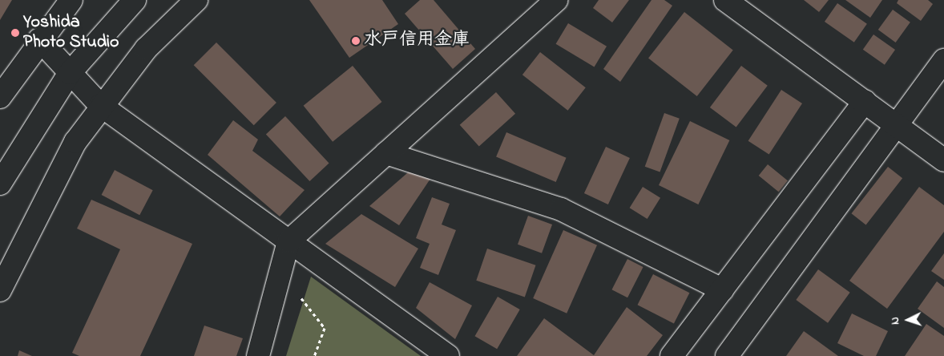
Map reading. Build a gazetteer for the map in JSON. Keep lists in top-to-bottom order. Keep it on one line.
{"places":["Yoshida Photo Studio","水戸信用金庫"],"north":"left"}
